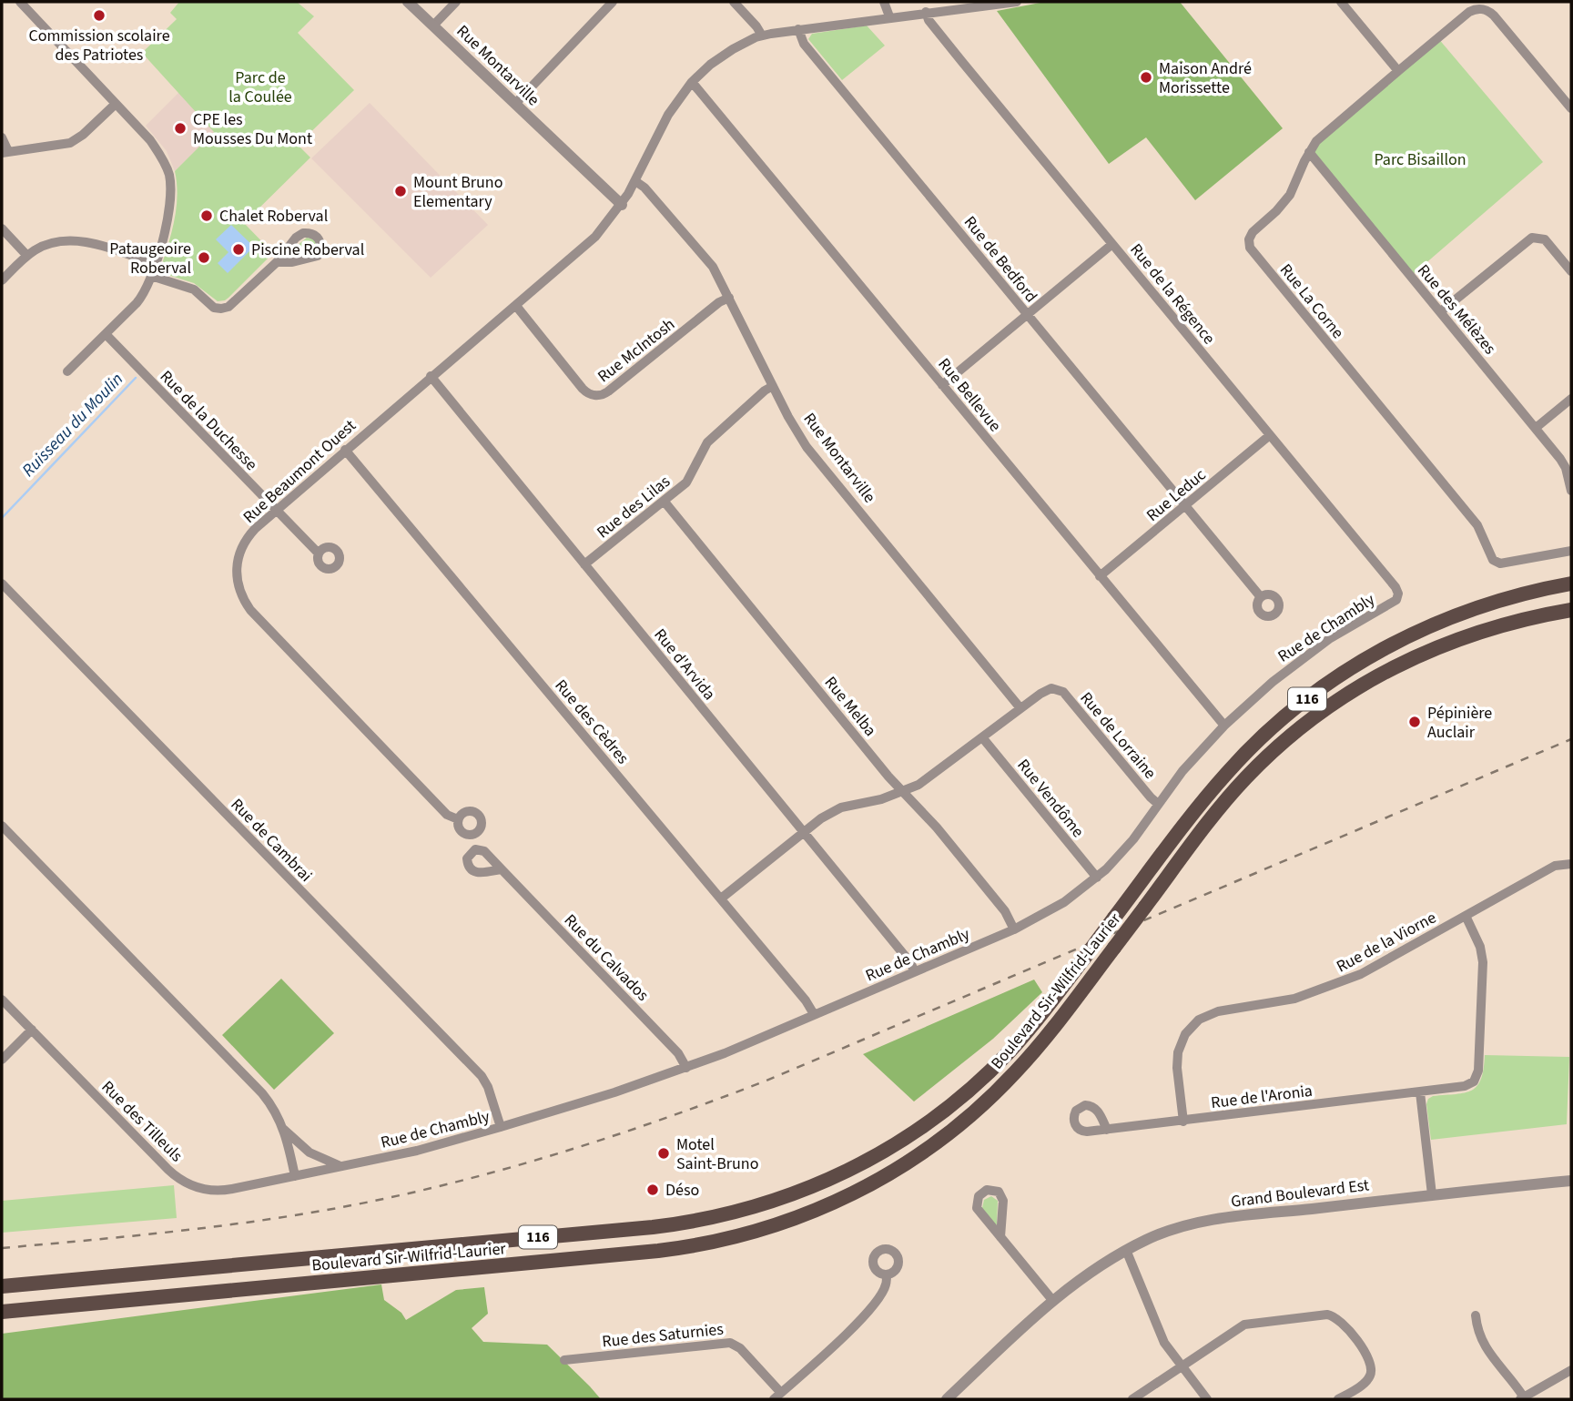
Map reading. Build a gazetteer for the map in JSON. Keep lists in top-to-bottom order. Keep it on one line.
{"streets":{"main road":["116","Boulevard Sir-Wilfrid-Laurier"],"street":["Rue Montarville","Rue de Bedford","Rue de la Régence","Rue La Corne","Rue des Mélèzes","Rue McIntosh","Rue Bellevue","Rue de la Duchesse","Rue Beaumont Ouest","Rue Leduc","Rue des Lilas","Rue de Chambly","Rue d'Arvida","Rue Melba","Rue des Cèdres","Rue de Lorraine","Rue Vendôme","Rue de Cambrai","Rue de la Viorne","Rue du Calvados","Rue de l'Aronia","Rue des Tilleuls","Grand Boulevard Est","Rue des Saturnies"]},"crossings":[["Rue Montarville","Rue McIntosh"],["Rue Montarville","Rue Beaumont Ouest"],["Rue Montarville","Rue des Lilas"],["Rue Montarville","Rue de Lorraine"],["Rue de Bedford","Rue Beaumont Ouest"],["Rue de Bedford","Rue Leduc"],["Rue de la Régence","Rue Beaumont Ouest"],["Rue de la Régence","Rue Leduc"],["Rue de la Régence","Rue de Chambly"],["Rue La Corne","Rue des Mélèzes"],["Rue McIntosh","Rue Beaumont Ouest"],["Rue Bellevue","Rue Beaumont Ouest"],["Rue Bellevue","Rue Leduc"],["Rue Bellevue","Rue de Chambly"],["Rue de la Duchesse","Rue Beaumont Ouest"],["Rue Beaumont Ouest","Rue d'Arvida"],["Rue Beaumont Ouest","Rue des Cèdres"],["Rue des Lilas","Rue d'Arvida"],["Rue des Lilas","Rue Melba"],["Rue de Chambly","Rue d'Arvida"],["Rue de Chambly","Rue Melba"],["Rue de Chambly","Rue des Cèdres"],["Rue de Chambly","Rue de Lorraine"],["Rue de Chambly","Rue Vendôme"],["Rue de Chambly","Rue de Cambrai"],["Rue de Chambly","Rue du Calvados"],["Rue de Chambly","Rue des Tilleuls"],["Rue d'Arvida","Rue de Lorraine"],["Rue Melba","Rue de Lorraine"],["Rue des Cèdres","Rue de Lorraine"],["Rue de Lorraine","Rue Vendôme"],["Rue de la Viorne","Rue de l'Aronia"]],"water":["Ruisseau du Moulin"],"parks":["Parc de la Coulée","Parc Bisaillon"],"places":["Commission scolaire des Patriotes","Maison André Morissette","CPE les Mousses Du Mont","Mount Bruno Elementary","Chalet Roberval","Piscine Roberval","Pataugeoire Roberval","Pépinière Auclair","Motel Saint-Bruno","Déso"]}
